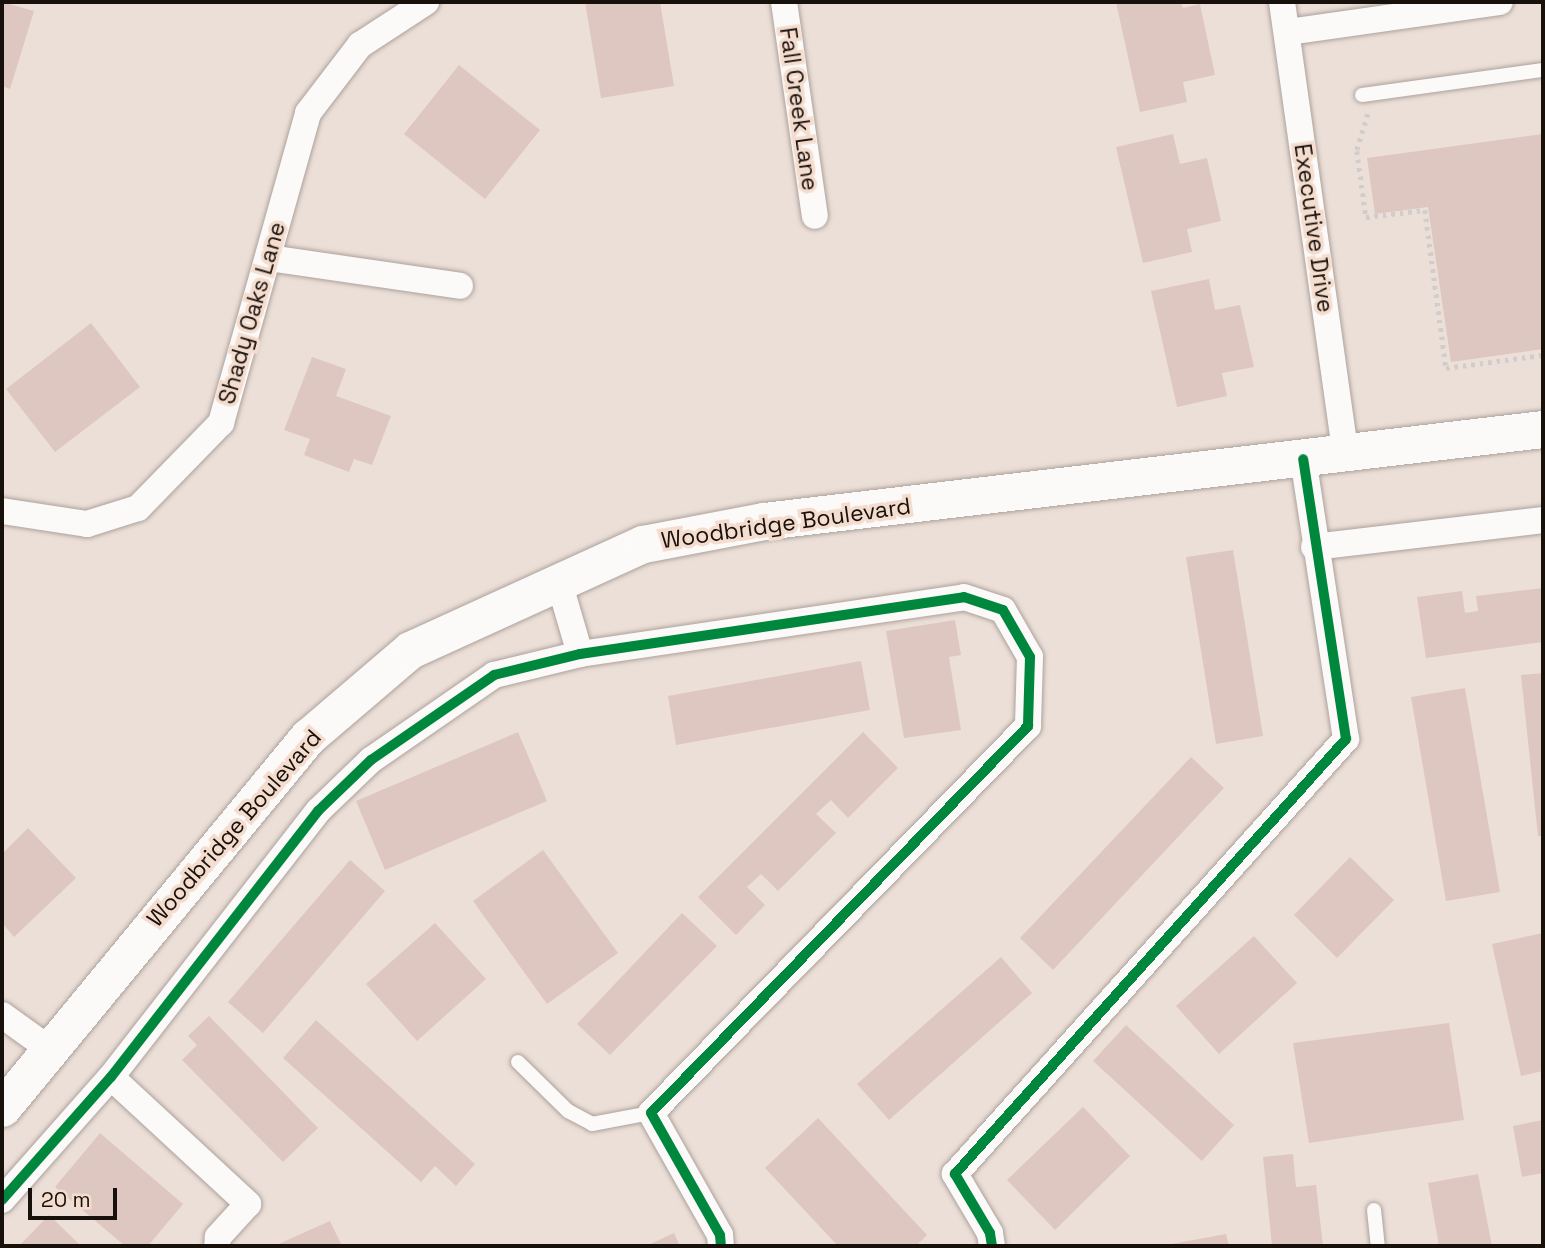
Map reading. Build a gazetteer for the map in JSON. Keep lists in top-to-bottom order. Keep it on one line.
{"streets":{"street":["Fall Creek Lane","Executive Drive","Shady Oaks Lane","Woodbridge Boulevard"]},"crossings":[["Executive Drive","Woodbridge Boulevard"]],"scale_bar":"20 m"}
